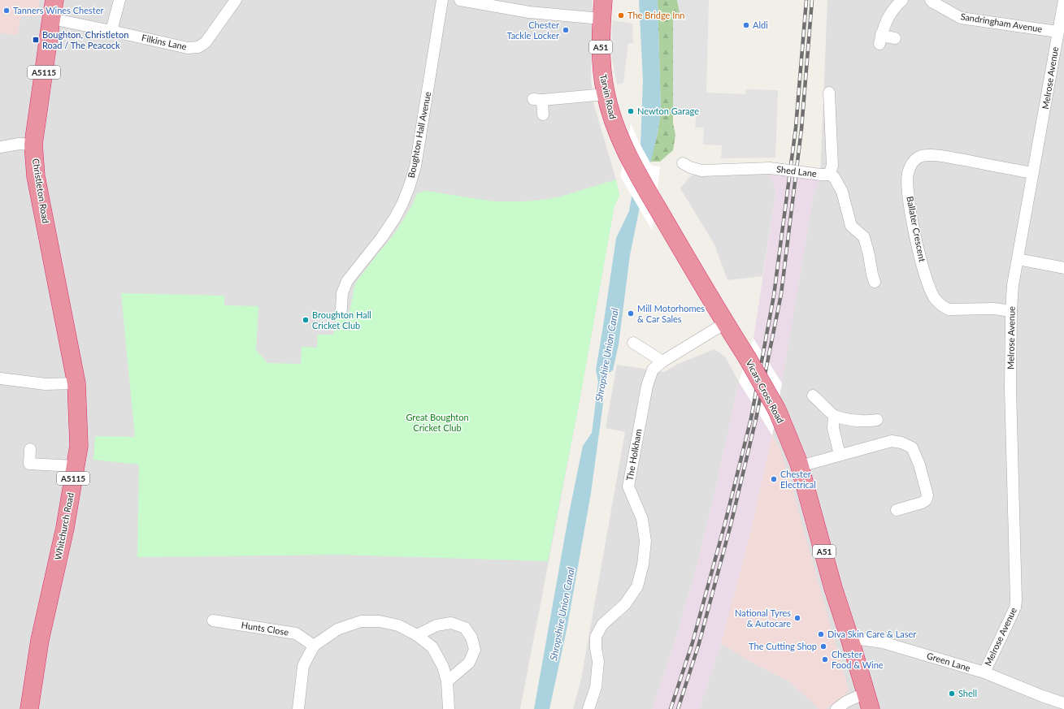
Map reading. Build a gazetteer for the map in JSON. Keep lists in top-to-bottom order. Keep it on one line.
{"streets":{"highway":["A51","A5115","Tarvin Road","Christleton Road","Vicars Cross Road","Whitchurch Road"],"street":["Sandringham Avenue","Filkins Lane","Melrose Avenue","Boughton Hall Avenue","Shed Lane","Ballater Crescent","The Holkham","Hunts Close","Green Lane"]},"crossings":[["Sandringham Avenue","Melrose Avenue"],["Filkins Lane","Christleton Road"],["Melrose Avenue","Ballater Crescent"],["Melrose Avenue","Green Lane"],["Tarvin Road","Vicars Cross Road"],["Christleton Road","Whitchurch Road"],["Vicars Cross Road","The Holkham"],["Vicars Cross Road","Green Lane"]],"water":["Shropshire Union Canal"],"parks":["Great Boughton Cricket Club"],"places":{"other":["Tanners Wines Chester","The Bridge Inn","Aldi","Chester Tackle Locker","Newton Garage","Mill Motorhomes & Car Sales","Broughton Hall Cricket Club","Chester Electrical","National Tyres & Autocare","Diva Skin Care & Laser","The Cutting Shop","Chester Food & Wine","Shell"],"transit":["Boughton, Christleton Road / The Peacock"]}}
